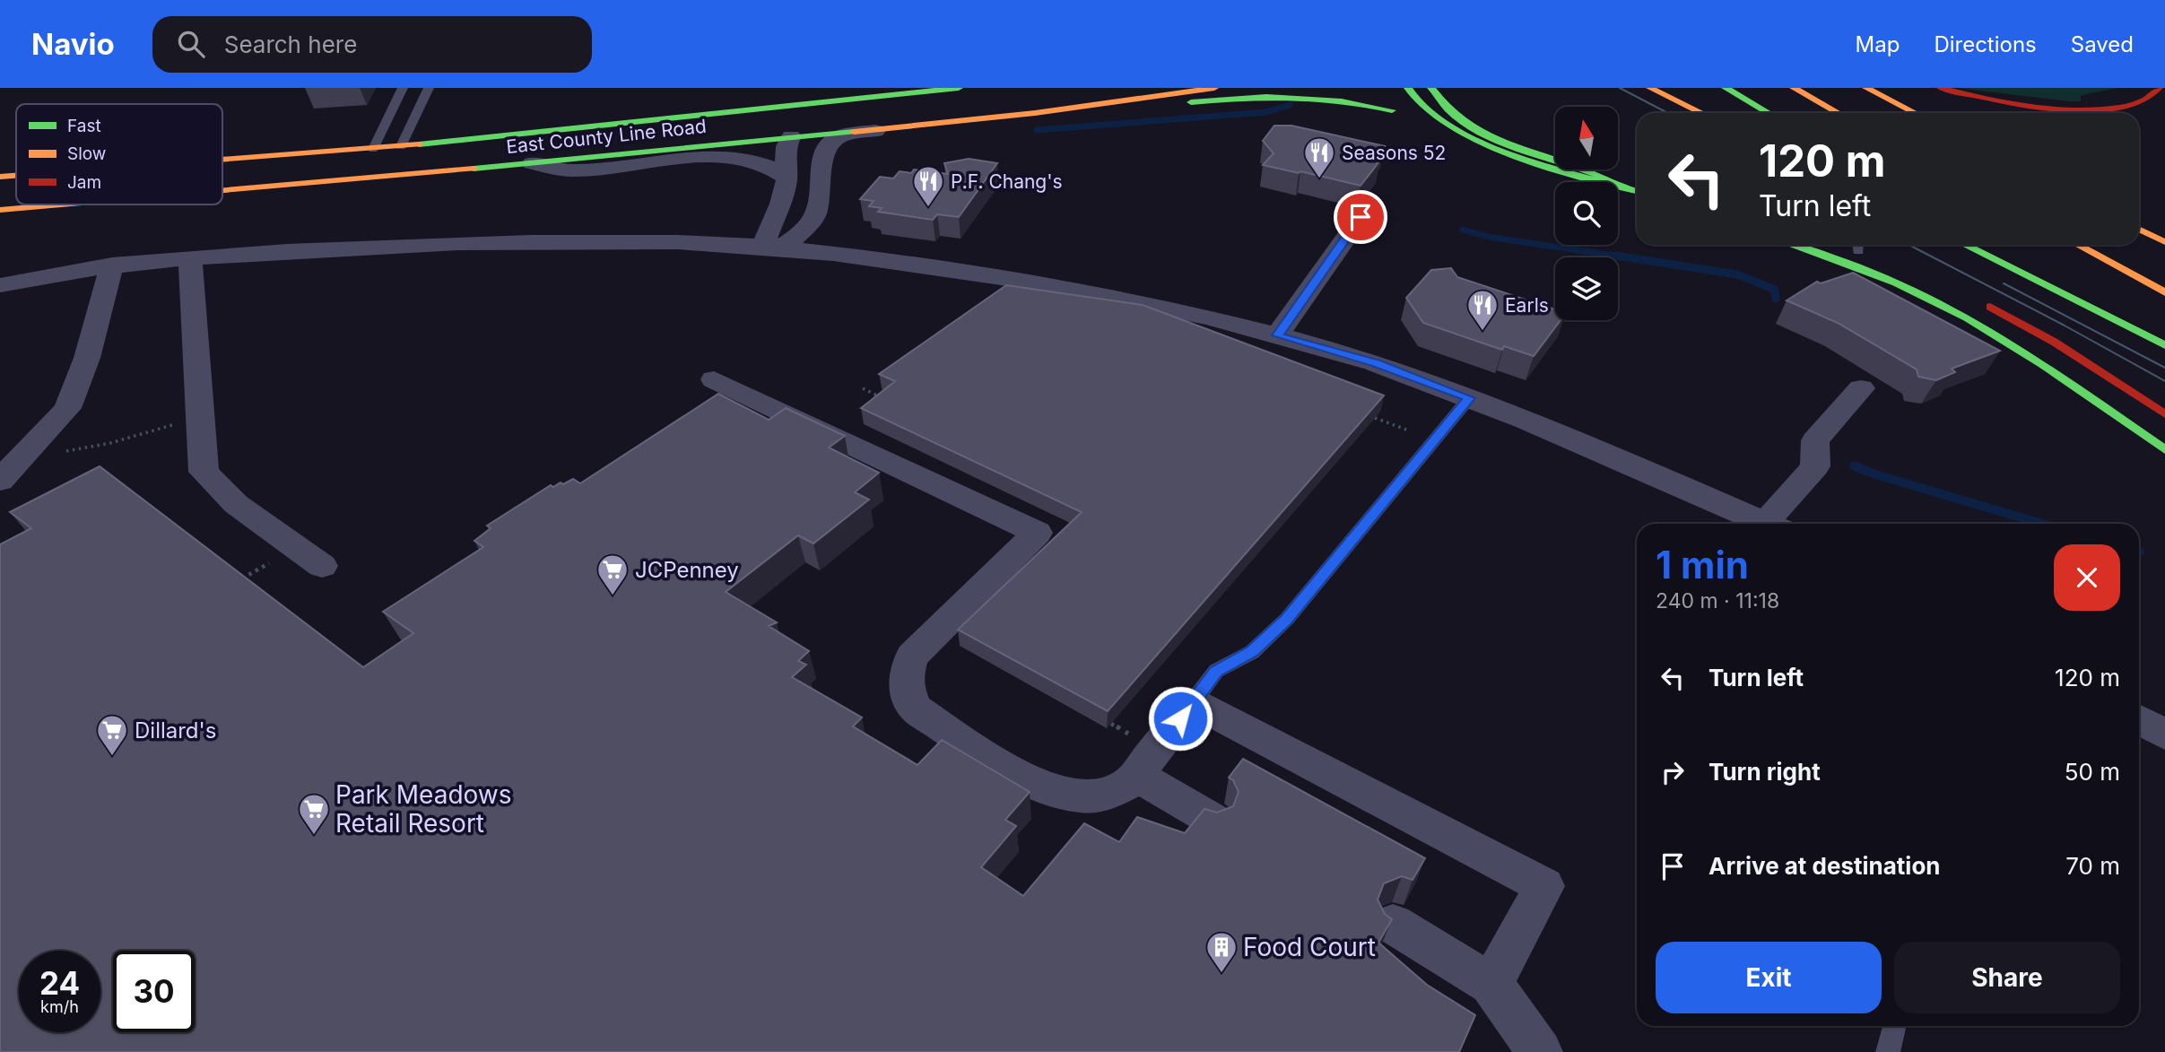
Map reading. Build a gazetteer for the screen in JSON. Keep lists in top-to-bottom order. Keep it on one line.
{"streets":{"main road":["East County Line Road"]},"places":{"restaurant":["Seasons 52","P.F. Chang's","Earls"],"supermarket":["JCPenney","Dillard's","Park Meadows Retail Resort"],"building":["Food Court"]},"legend":["Fast","Slow","Jam"],"north":"top","page":{"header":"Navio","search":"Search here","nav":["Map","Directions","Saved"],"turn":["120 m","Turn left"],"heading":["1 min","240 m · 11:18"],"list":[{"name":"Turn left","value":"120 m"},{"name":"Turn right","value":"50 m"},{"name":"Arrive at destination","value":"70 m"}],"buttons":["Exit","Share"],"speed":"24 km/h","limit":"30"}}
